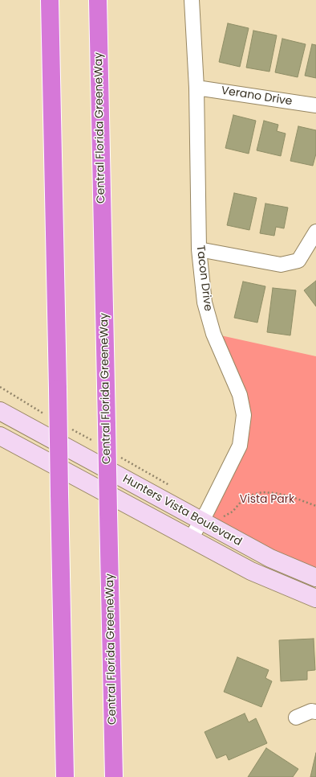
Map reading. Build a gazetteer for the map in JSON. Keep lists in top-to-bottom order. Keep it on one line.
{"streets":{"highway":["Central Florida GreeneWay"],"street":["Verano Drive","Tacon Drive","Hunters Vista Boulevard"]},"crossings":[["Verano Drive","Tacon Drive"],["Tacon Drive","Hunters Vista Boulevard"]],"parks":["Vista Park"]}
